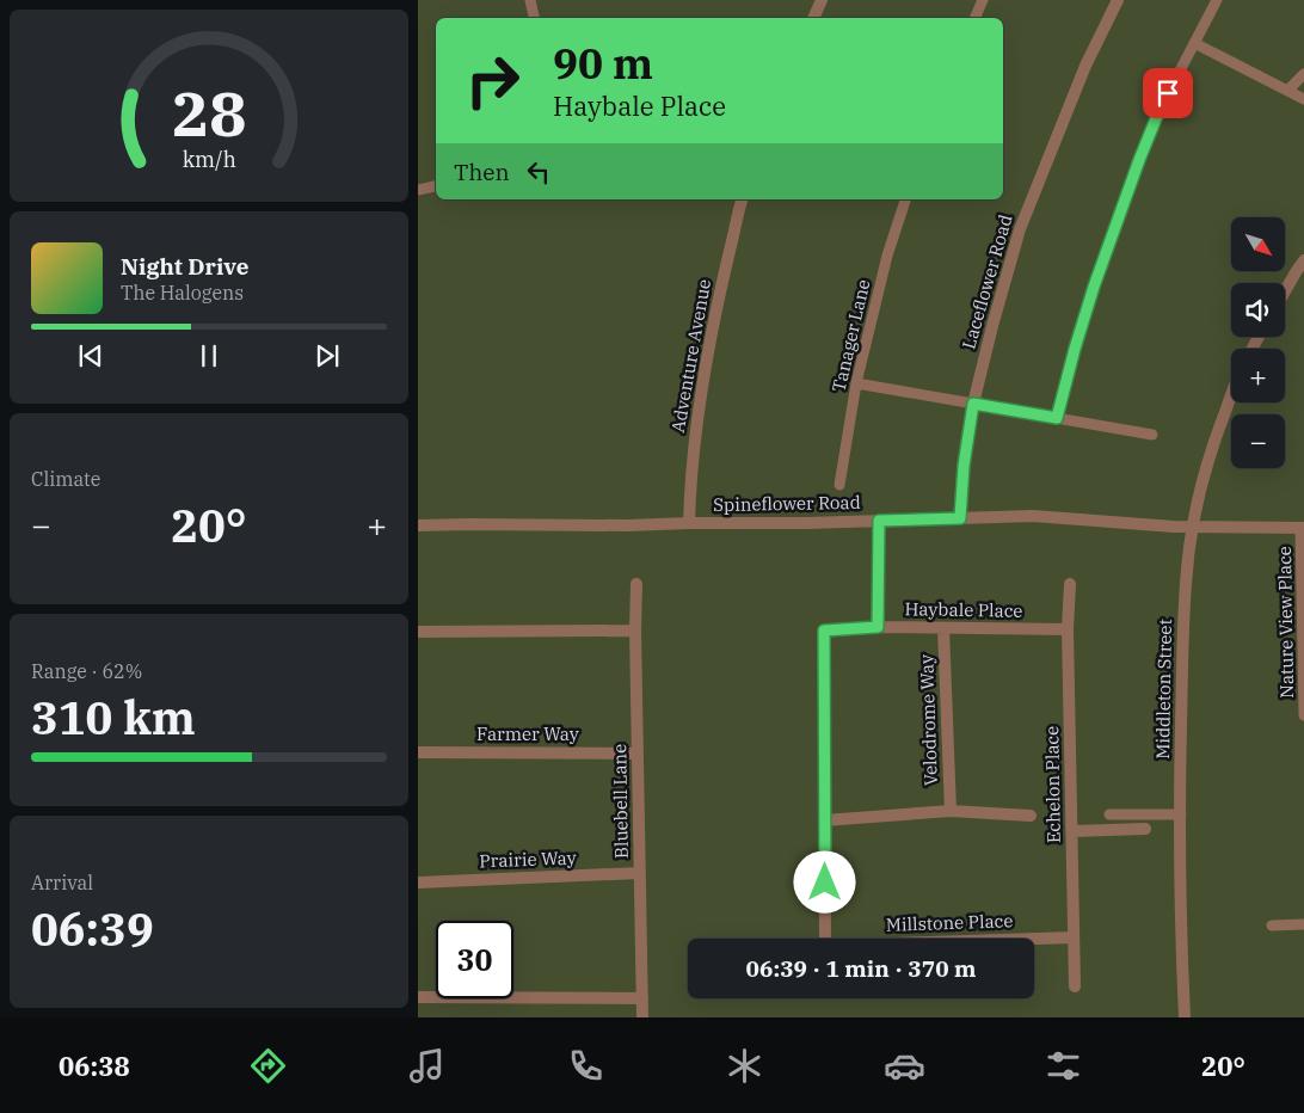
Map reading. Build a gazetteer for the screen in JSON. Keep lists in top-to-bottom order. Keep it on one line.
{"streets":{"street":["Laceflower Road","Adventure Avenue","Spineflower Road","Haybale Place","Middleton Street","Velodrome Way","Farmer Way","Echelon Place","Bluebell Lane","Prairie Way","Millstone Place"],"lane":["Tanager Lane","Nature View Place"]},"crossings":[["Laceflower Road","Spineflower Road"],["Adventure Avenue","Spineflower Road"],["Spineflower Road","Nature View Place"],["Spineflower Road","Middleton Street"],["Haybale Place","Velodrome Way"],["Haybale Place","Echelon Place"],["Farmer Way","Bluebell Lane"],["Echelon Place","Millstone Place"],["Bluebell Lane","Prairie Way"]],"north":"bottom right","page":{"turn":["90 m","Haybale Place"],"then":"Then","map_buttons":["+","−"],"song":["Night Drive","The Halogens"],"tile":["Climate",["Range · 62%","310 km"],["Arrival","06:39"]],"heat":["−","20°","+"],"limit":"30","trip":"06:39 · 1 min · 370 m","tabs":["06:38","20°"],"gauge":["28","km/h"]}}
